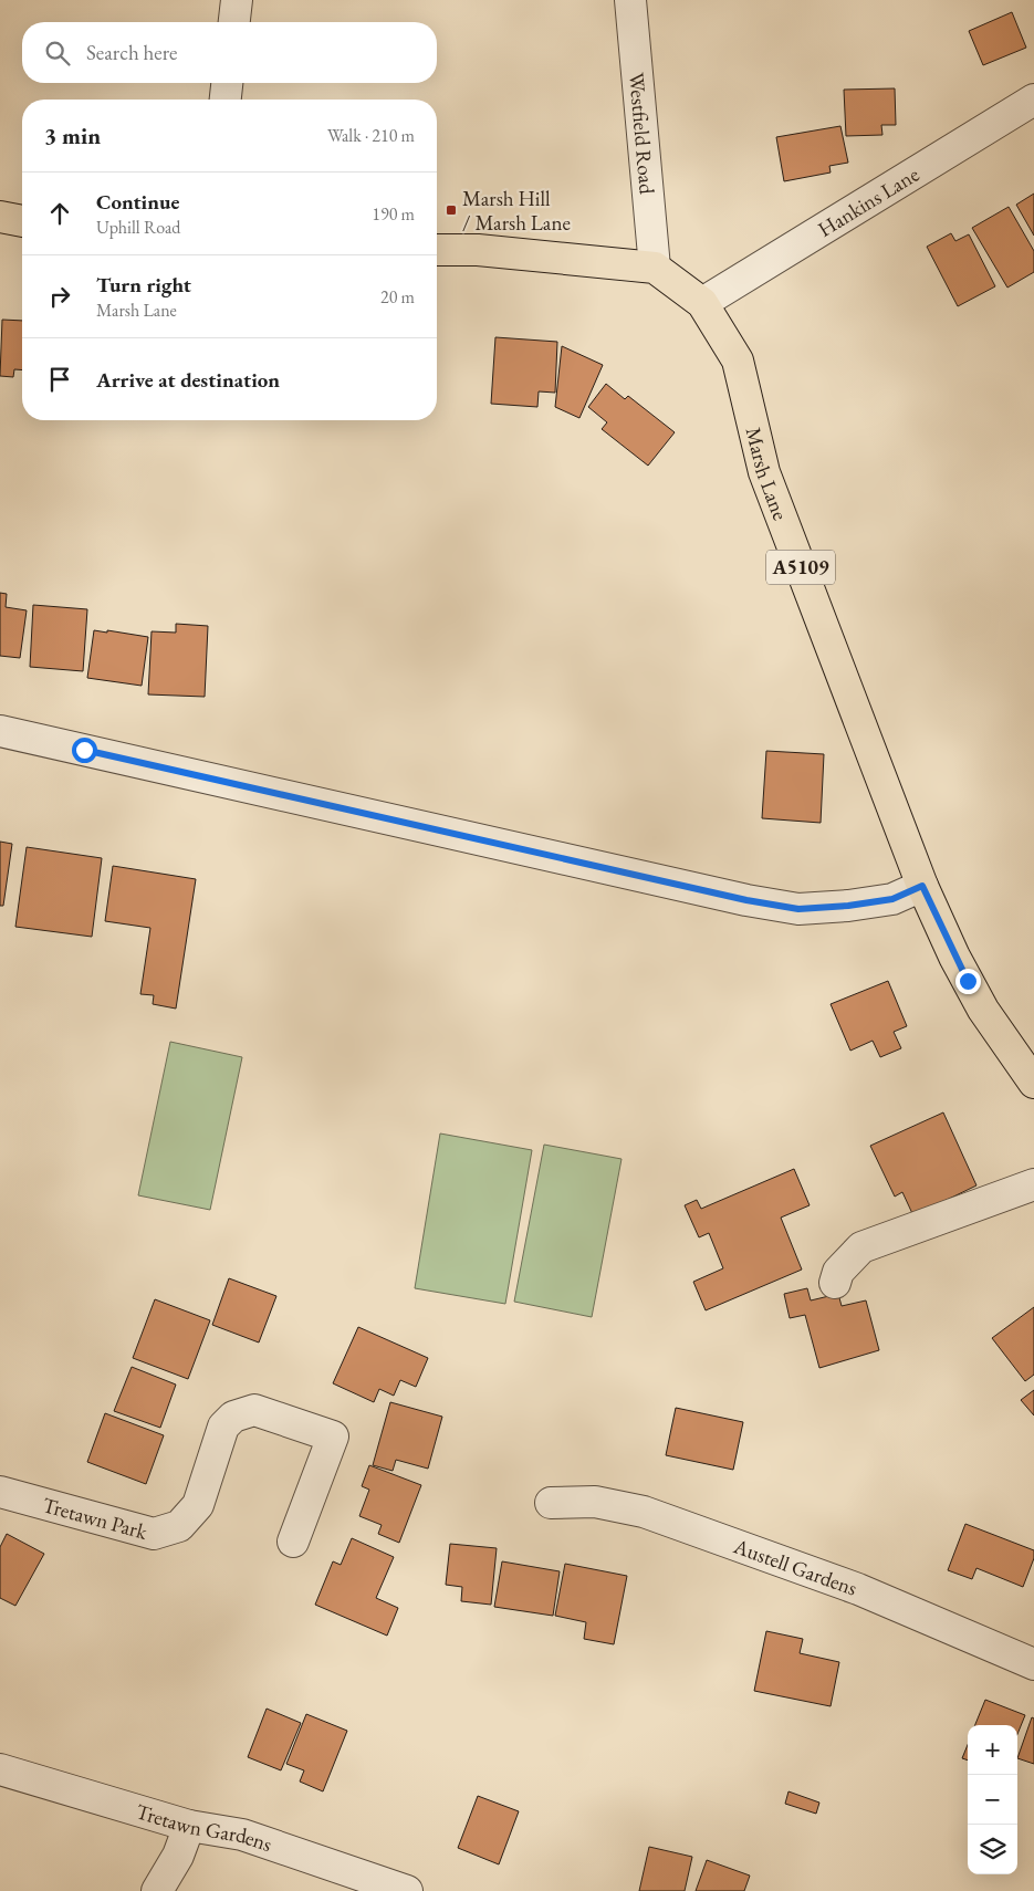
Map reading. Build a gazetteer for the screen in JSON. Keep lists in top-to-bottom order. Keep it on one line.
{"streets":{"main road":["Marsh Lane","A5109"],"street":["Westfield Road","Hankins Lane","Tretawn Park","Austell Gardens","Tretawn Gardens"]},"crossings":[["Westfield Road","Marsh Lane"],["Hankins Lane","Marsh Lane"]],"places":{"transit":["Marsh Hill / Marsh Lane"]},"page":{"search":"Search here","heading":["3 min","Walk · 210 m"],"list":[["Continue","Uphill Road","190 m"],["Turn right","Marsh Lane","20 m"],"Arrive at destination"],"map_buttons":["+","−"]}}
